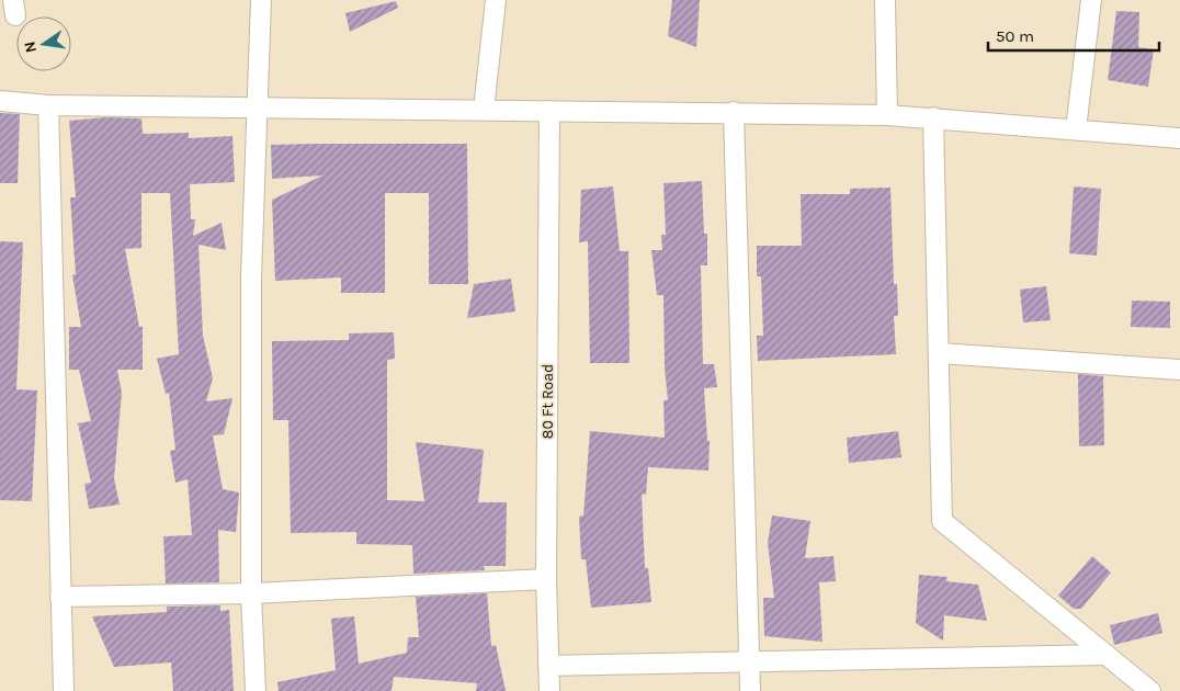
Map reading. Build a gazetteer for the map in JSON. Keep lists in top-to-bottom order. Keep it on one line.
{"streets":{"street":["80 Ft Road"]},"scale_bar":"50 m","north":"left"}
